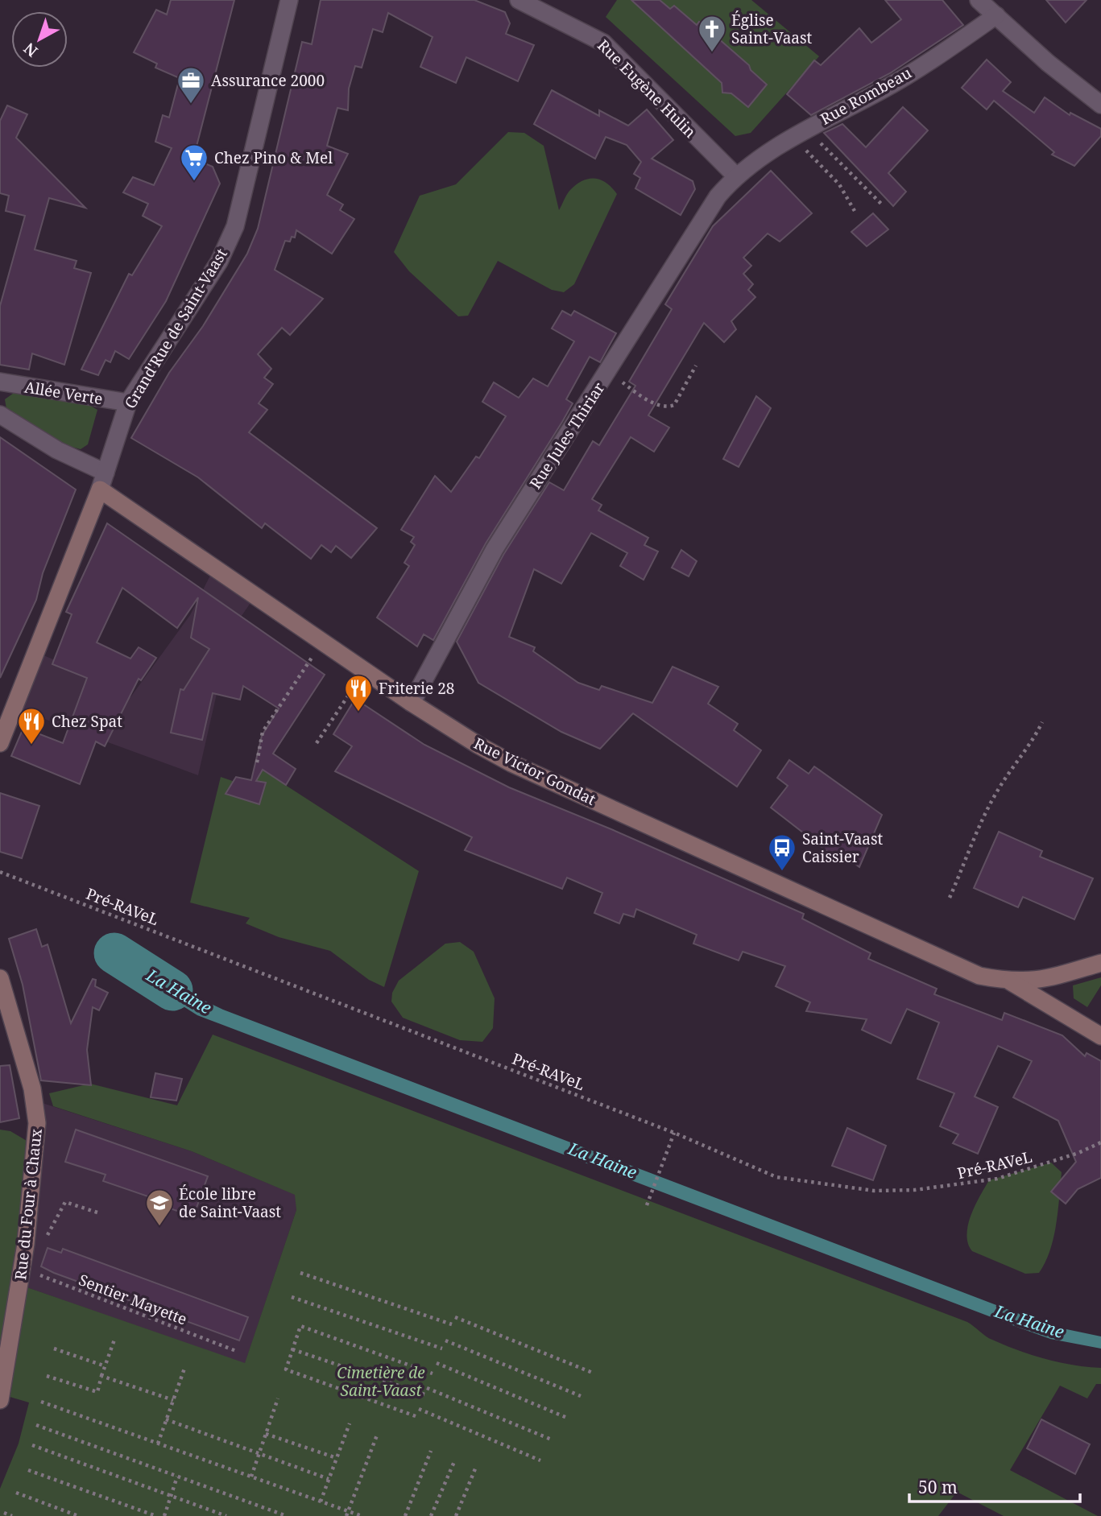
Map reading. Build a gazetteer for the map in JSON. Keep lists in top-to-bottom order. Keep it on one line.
{"streets":{"street":["Rue Eugène Hulin","Rue Rombeau","Grand'Rue de Saint-Vaast","Allée Verte","Rue Jules Thiriar","Rue Victor Gondat","Rue du Four à Chaux"],"path":["Pré-RAVeL","Sentier Mayette"]},"crossings":[["Rue Eugène Hulin","Rue Rombeau"],["Rue Eugène Hulin","Rue Jules Thiriar"],["Rue Rombeau","Rue Jules Thiriar"],["Grand'Rue de Saint-Vaast","Allée Verte"],["Grand'Rue de Saint-Vaast","Rue Victor Gondat"],["Rue Jules Thiriar","Rue Victor Gondat"],["Rue du Four à Chaux","Sentier Mayette"]],"water":["La Haine"],"parks":["Cimetière de Saint-Vaast"],"places":{"church":["Église Saint-Vaast"],"office":["Assurance 2000"],"supermarket":["Chez Pino & Mel"],"restaurant":["Friterie 28","Chez Spat"],"bus stop":["Saint-Vaast Caissier"],"school or university":["École libre de Saint-Vaast"]},"scale_bar":"50 m","north":"bottom left"}
